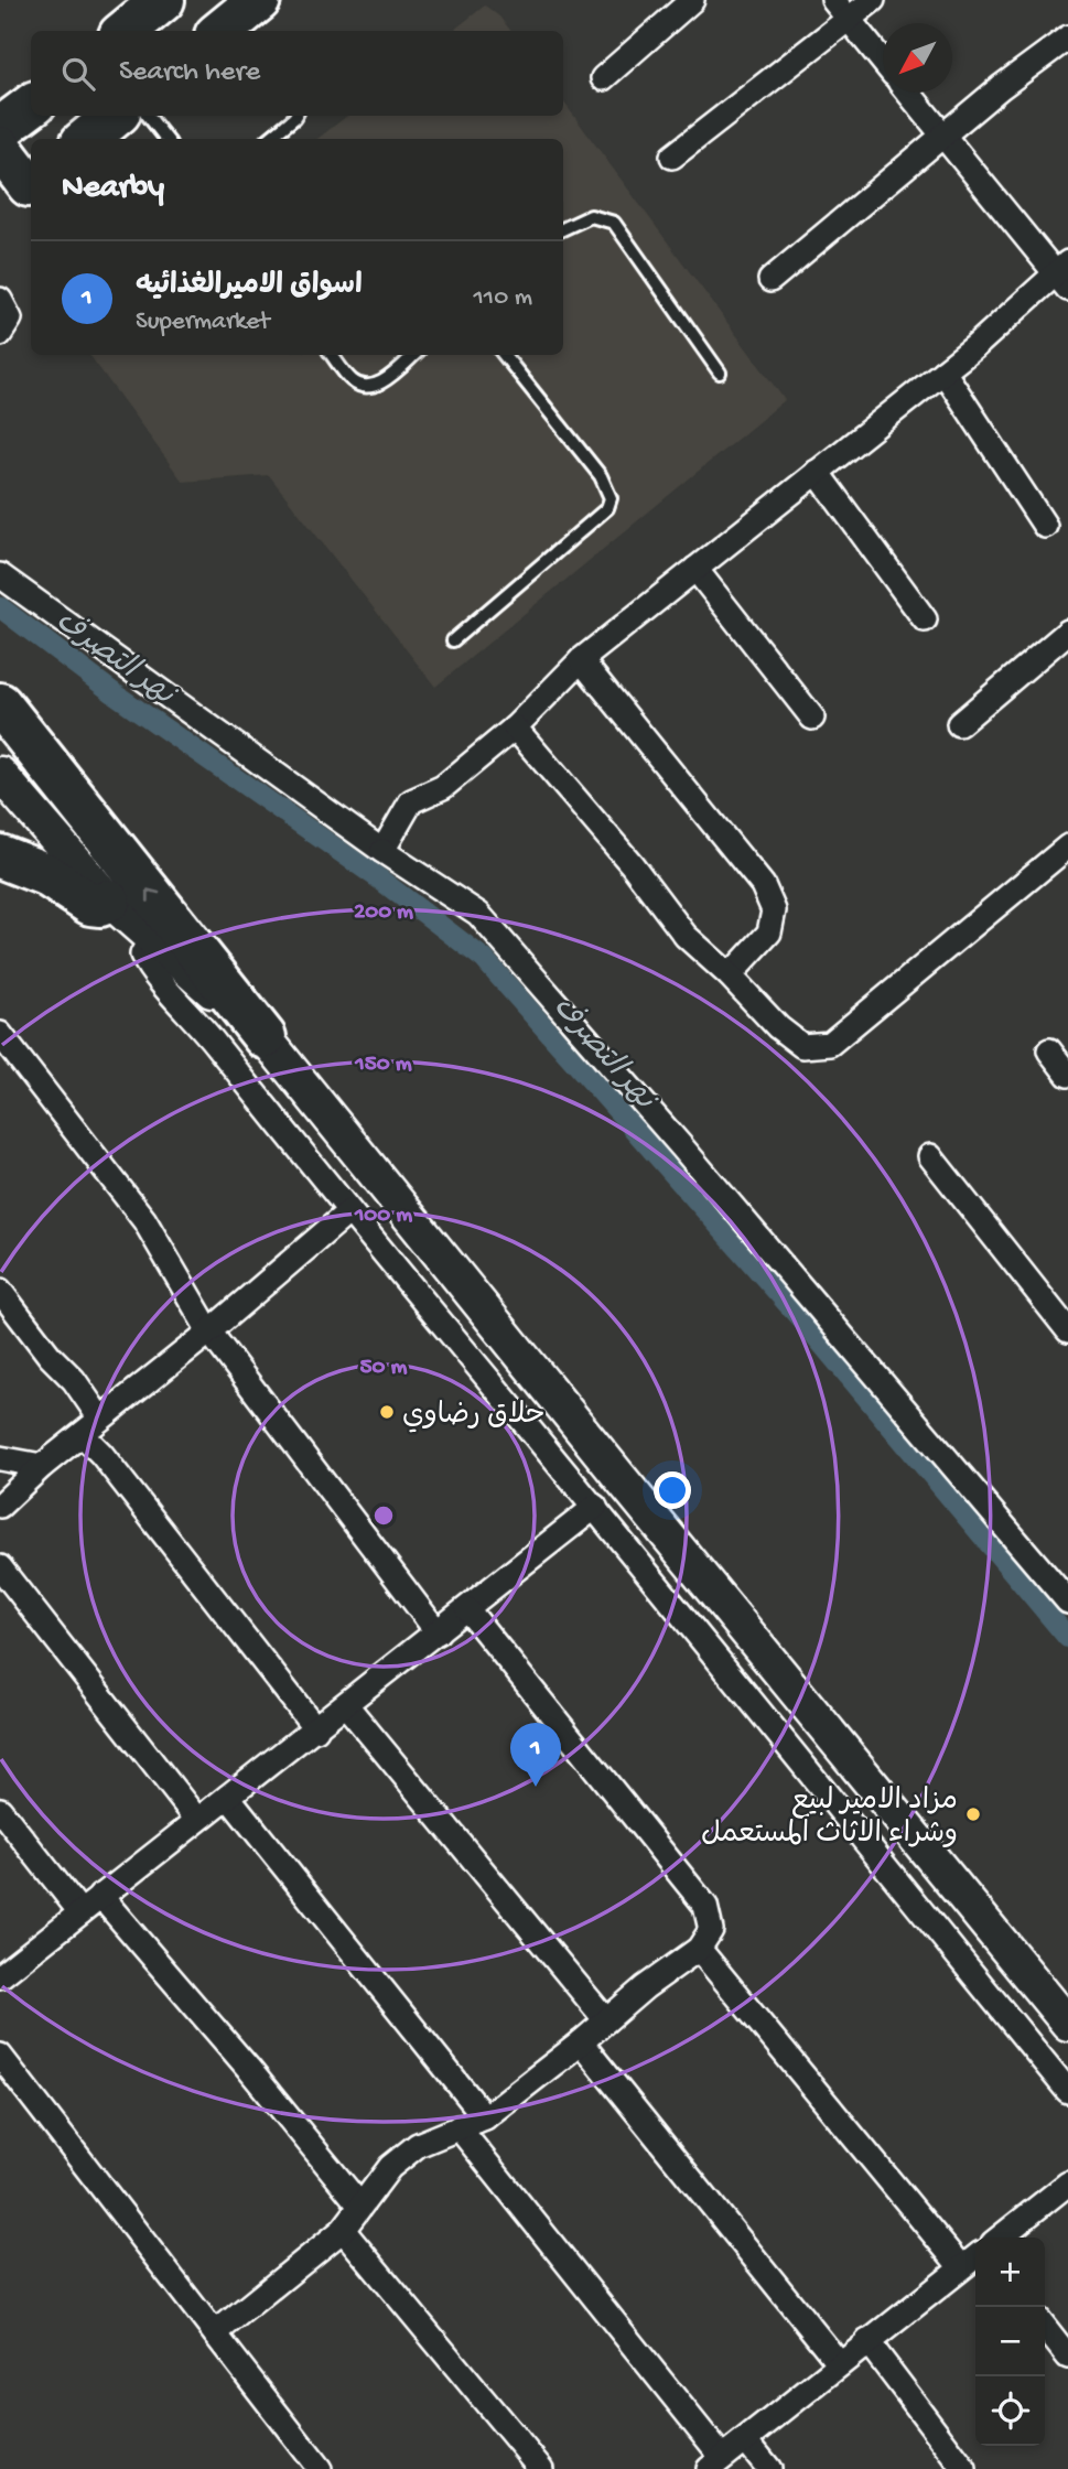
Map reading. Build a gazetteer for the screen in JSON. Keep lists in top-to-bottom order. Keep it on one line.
{"water":["نهر التصرف"],"places":["حلاق رضاوي","مزاد الامير لبيع وشراء الاثاث المستعمل"],"north":"bottom left","page":{"search":"Search here","heading":"Nearby","list":[{"mark":"1","name":"اسواق الاميرالغذائيه","note":"Supermarket","value":"110 m"}],"pins":"1","map_buttons":["+","−"]},"rings":["200 m","150 m","100 m","50 m"]}
